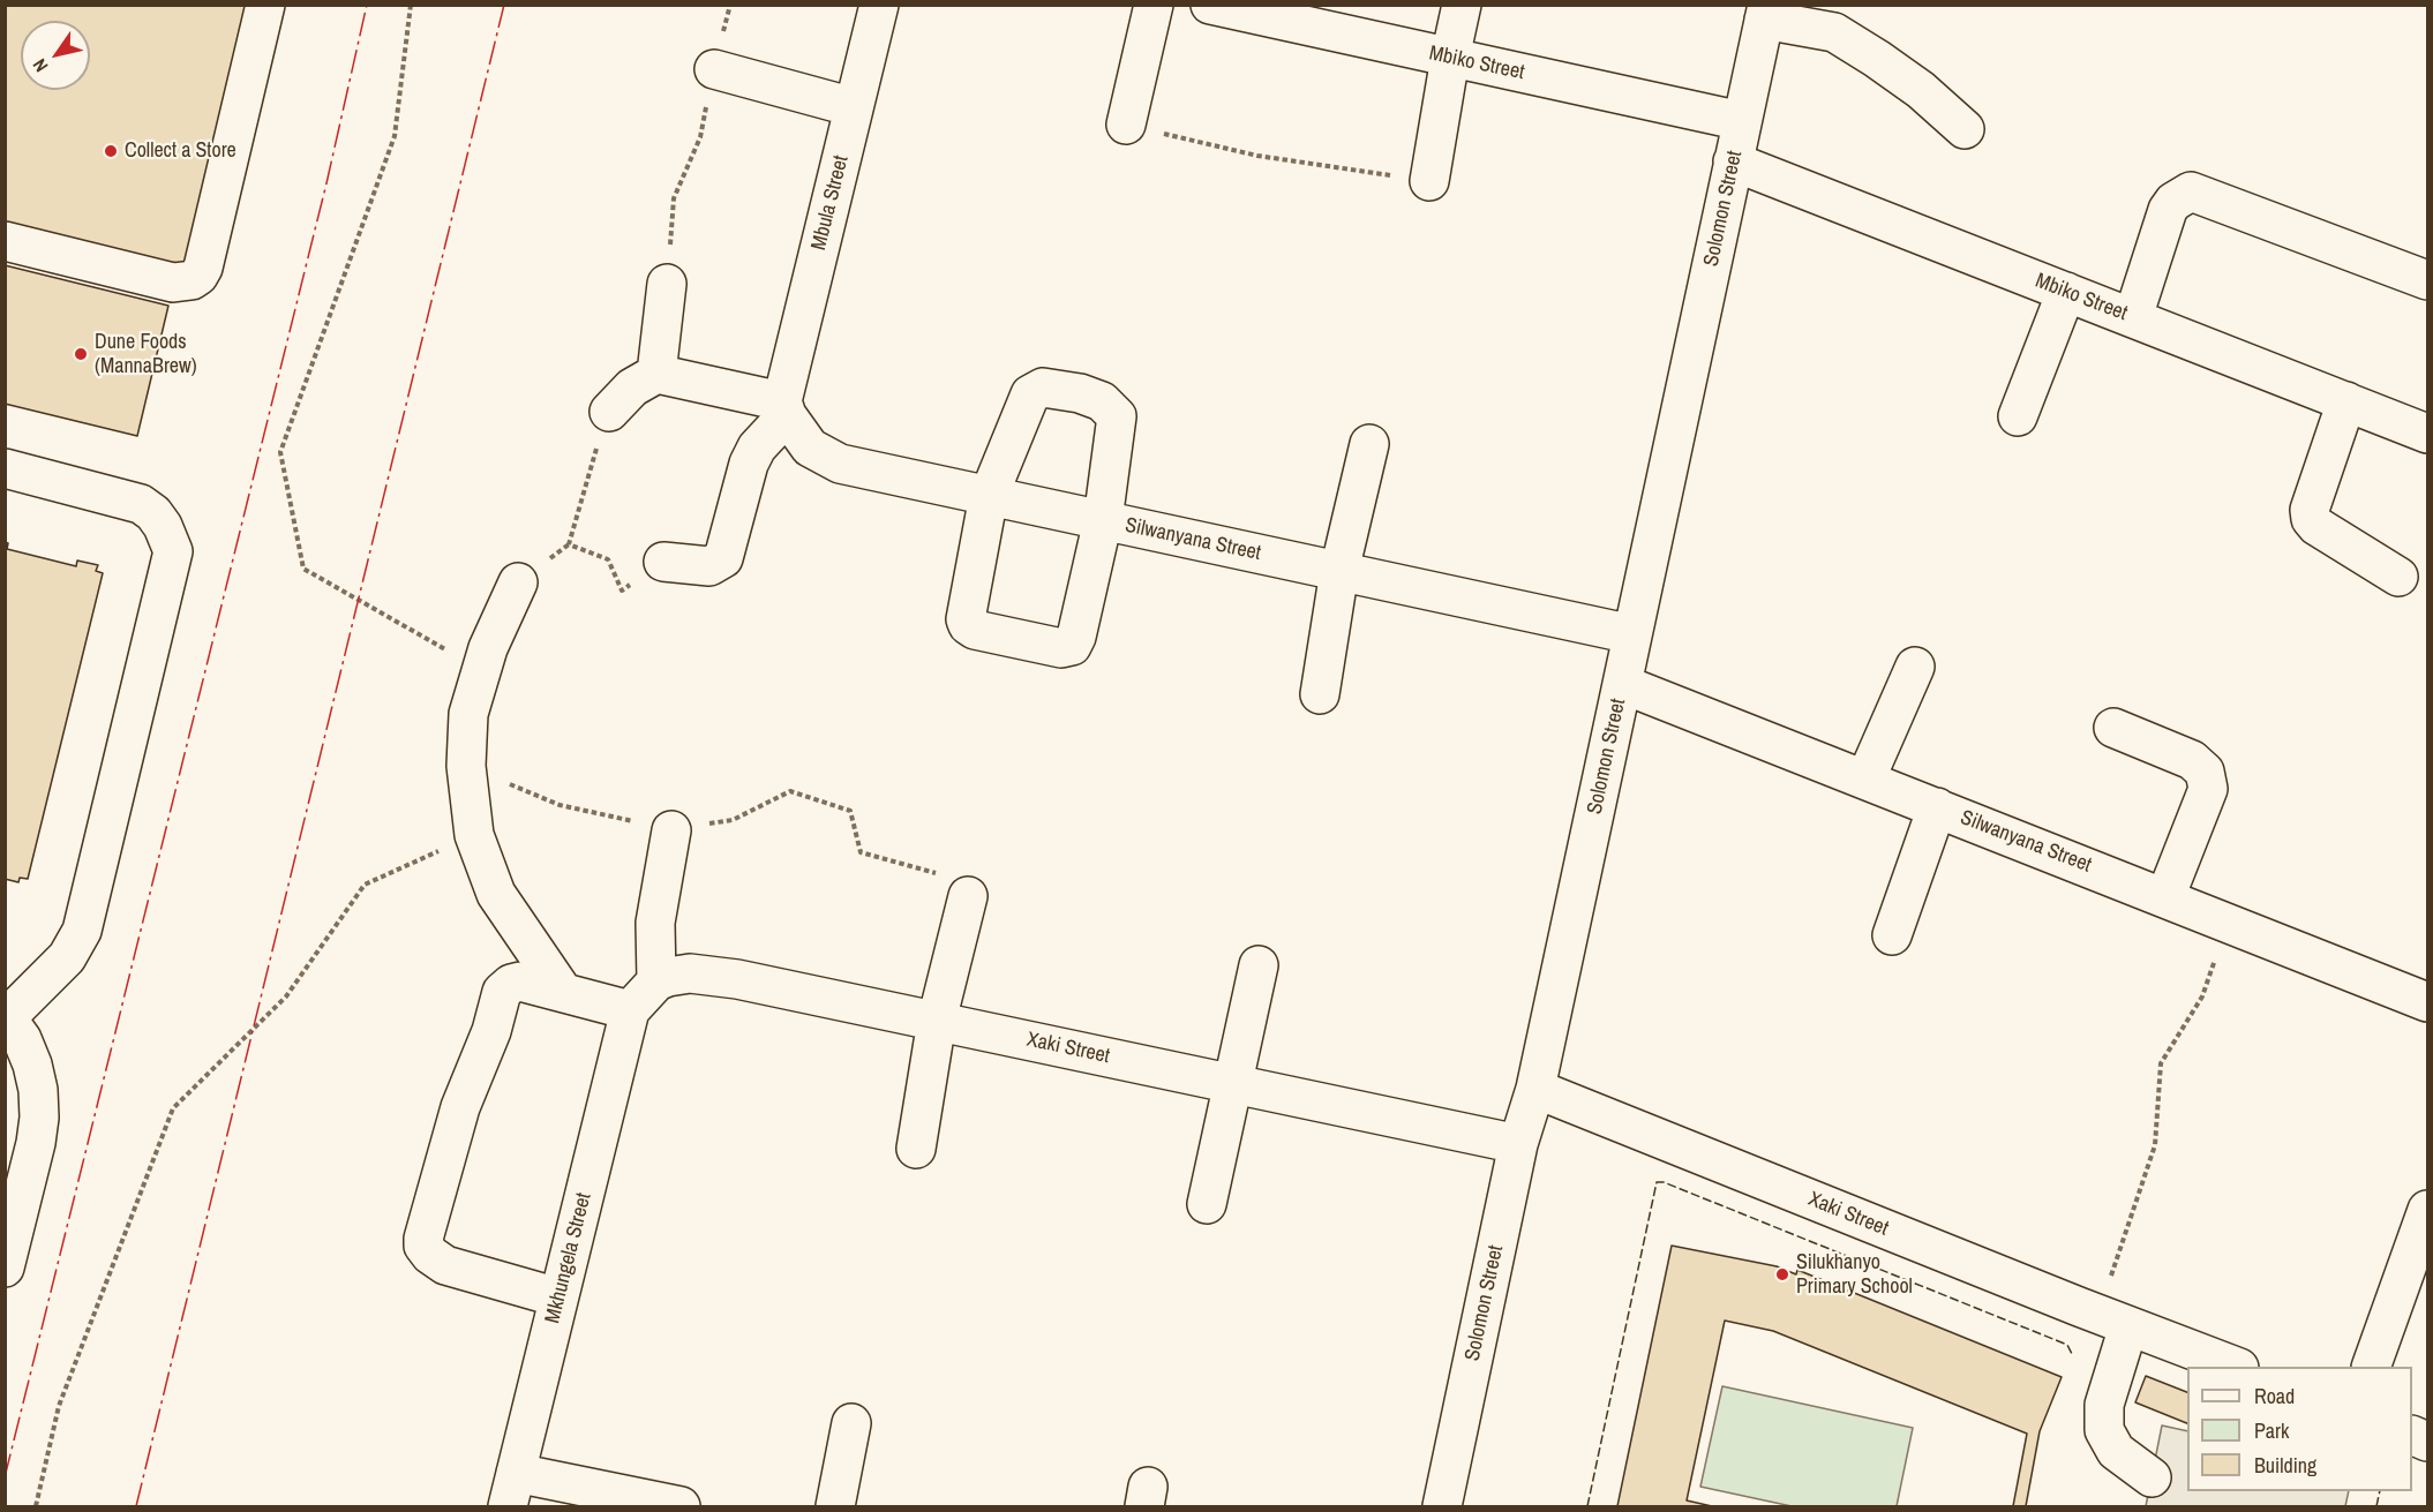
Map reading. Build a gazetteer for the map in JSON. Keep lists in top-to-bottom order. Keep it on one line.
{"streets":{"street":["Mbiko Street","Mbula Street","Solomon Street","Silwanyana Street","Xaki Street","Mkhungela Street"]},"crossings":[["Mbiko Street","Solomon Street"],["Mbula Street","Silwanyana Street"],["Solomon Street","Silwanyana Street"],["Solomon Street","Xaki Street"]],"places":["Collect a Store","Dune Foods (MannaBrew)","Silukhanyo Primary School"],"legend":["Road","Park","Building"],"north":"bottom left"}
